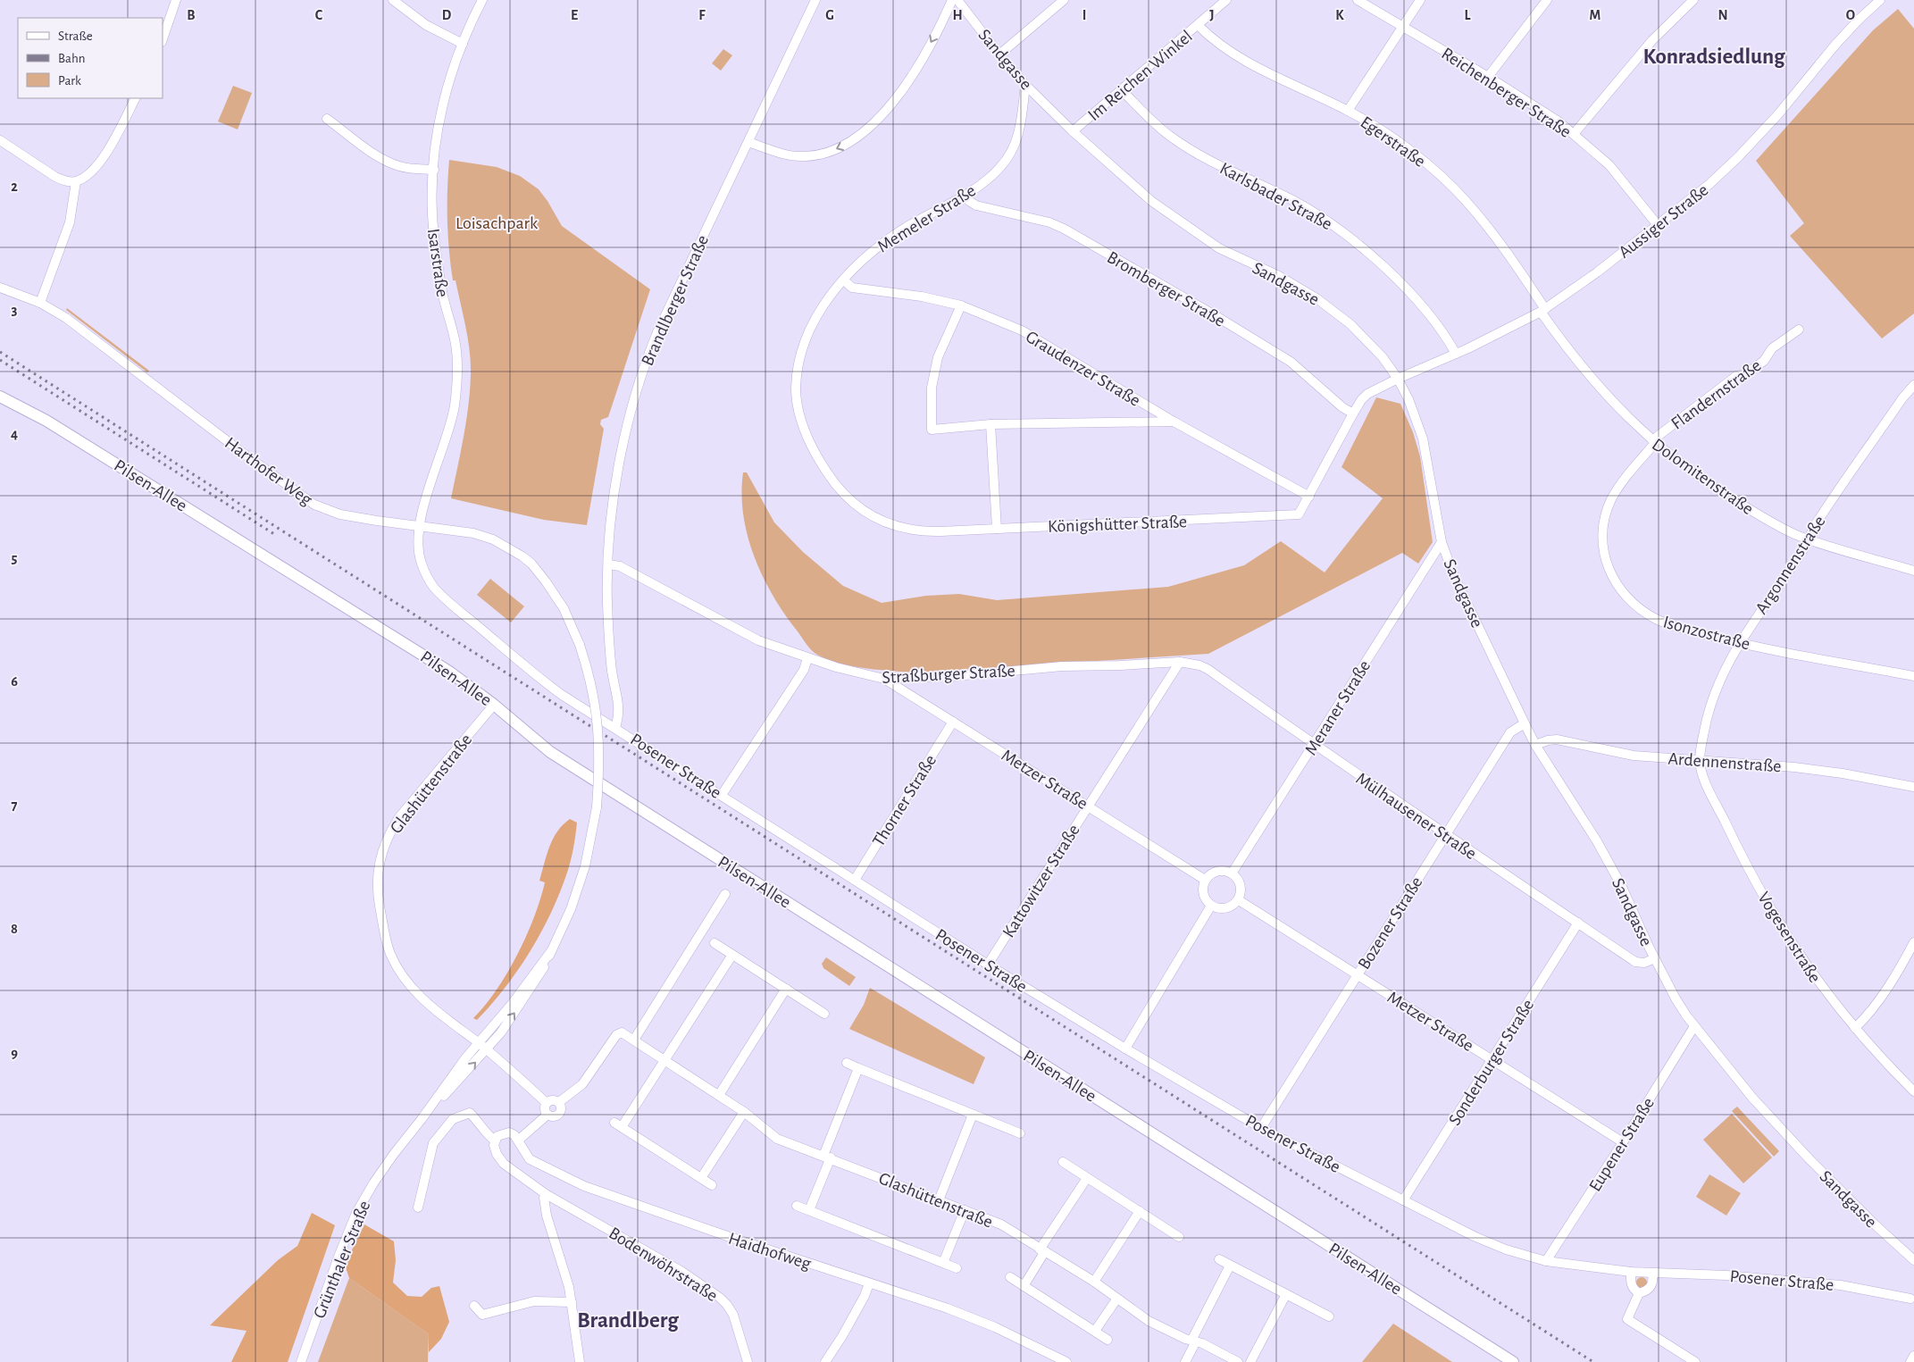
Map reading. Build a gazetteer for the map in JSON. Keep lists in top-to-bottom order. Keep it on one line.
{"streets":{"main road":["Pilsen-Allee"],"street":["Sandgasse","Im Reichen Winkel","Reichenberger Straße","Egerstraße","Karlsbader Straße","Memeler Straße","Aussiger Straße","Isarstraße","Bromberger Straße","Brandlberger Straße","Graudenzer Straße","Flandernstraße","Harthofer Weg","Dolomitenstraße","Königshütter Straße","Argonnenstraße","Isonzostraße","Straßburger Straße","Meraner Straße","Ardennenstraße","Posener Straße","Metzer Straße","Glashüttenstraße","Thorner Straße","Mülhausener Straße","Kattowitzer Straße","Bozener Straße","Vogesenstraße","Sonderburger Straße","Eupener Straße","Haidhofweg","Grünthaler Straße","Bodenwöhrstraße"]},"crossings":[["Sandgasse","Im Reichen Winkel"],["Sandgasse","Memeler Straße"],["Sandgasse","Aussiger Straße"],["Sandgasse","Meraner Straße"],["Sandgasse","Ardennenstraße"],["Sandgasse","Mülhausener Straße"],["Sandgasse","Bozener Straße"],["Sandgasse","Eupener Straße"],["Im Reichen Winkel","Egerstraße"],["Im Reichen Winkel","Karlsbader Straße"],["Reichenberger Straße","Aussiger Straße"],["Egerstraße","Aussiger Straße"],["Egerstraße","Dolomitenstraße"],["Karlsbader Straße","Aussiger Straße"],["Memeler Straße","Bromberger Straße"],["Memeler Straße","Graudenzer Straße"],["Memeler Straße","Königshütter Straße"],["Aussiger Straße","Bromberger Straße"],["Aussiger Straße","Graudenzer Straße"],["Aussiger Straße","Dolomitenstraße"],["Aussiger Straße","Königshütter Straße"],["Isarstraße","Harthofer Weg"],["Isarstraße","Posener Straße"],["Brandlberger Straße","Straßburger Straße"],["Brandlberger Straße","Posener Straße"],["Flandernstraße","Dolomitenstraße"],["Flandernstraße","Isonzostraße"],["Harthofer Weg","Posener Straße"],["Harthofer Weg","Grünthaler Straße"],["Dolomitenstraße","Argonnenstraße"],["Dolomitenstraße","Isonzostraße"],["Pilsen-Allee","Glashüttenstraße"],["Argonnenstraße","Isonzostraße"],["Argonnenstraße","Ardennenstraße"],["Argonnenstraße","Vogesenstraße"],["Straßburger Straße","Metzer Straße"],["Straßburger Straße","Mülhausener Straße"],["Straßburger Straße","Kattowitzer Straße"],["Meraner Straße","Metzer Straße"],["Meraner Straße","Mülhausener Straße"],["Ardennenstraße","Vogesenstraße"],["Posener Straße","Thorner Straße"],["Posener Straße","Kattowitzer Straße"],["Posener Straße","Bozener Straße"],["Posener Straße","Sonderburger Straße"],["Posener Straße","Eupener Straße"],["Metzer Straße","Thorner Straße"],["Metzer Straße","Kattowitzer Straße"],["Metzer Straße","Bozener Straße"],["Metzer Straße","Sonderburger Straße"],["Metzer Straße","Eupener Straße"],["Glashüttenstraße","Grünthaler Straße"],["Mülhausener Straße","Kattowitzer Straße"],["Mülhausener Straße","Bozener Straße"],["Mülhausener Straße","Sonderburger Straße"]],"districts":["Konradsiedlung","Brandlberg"],"parks":["Loisachpark"],"legend":["Straße","Bahn","Park"],"grid":{"columns":["B","C","D","E","F","G","H","I","J","K","L","M","N","O"],"rows":["2","3","4","5","6","7","8","9"]}}
